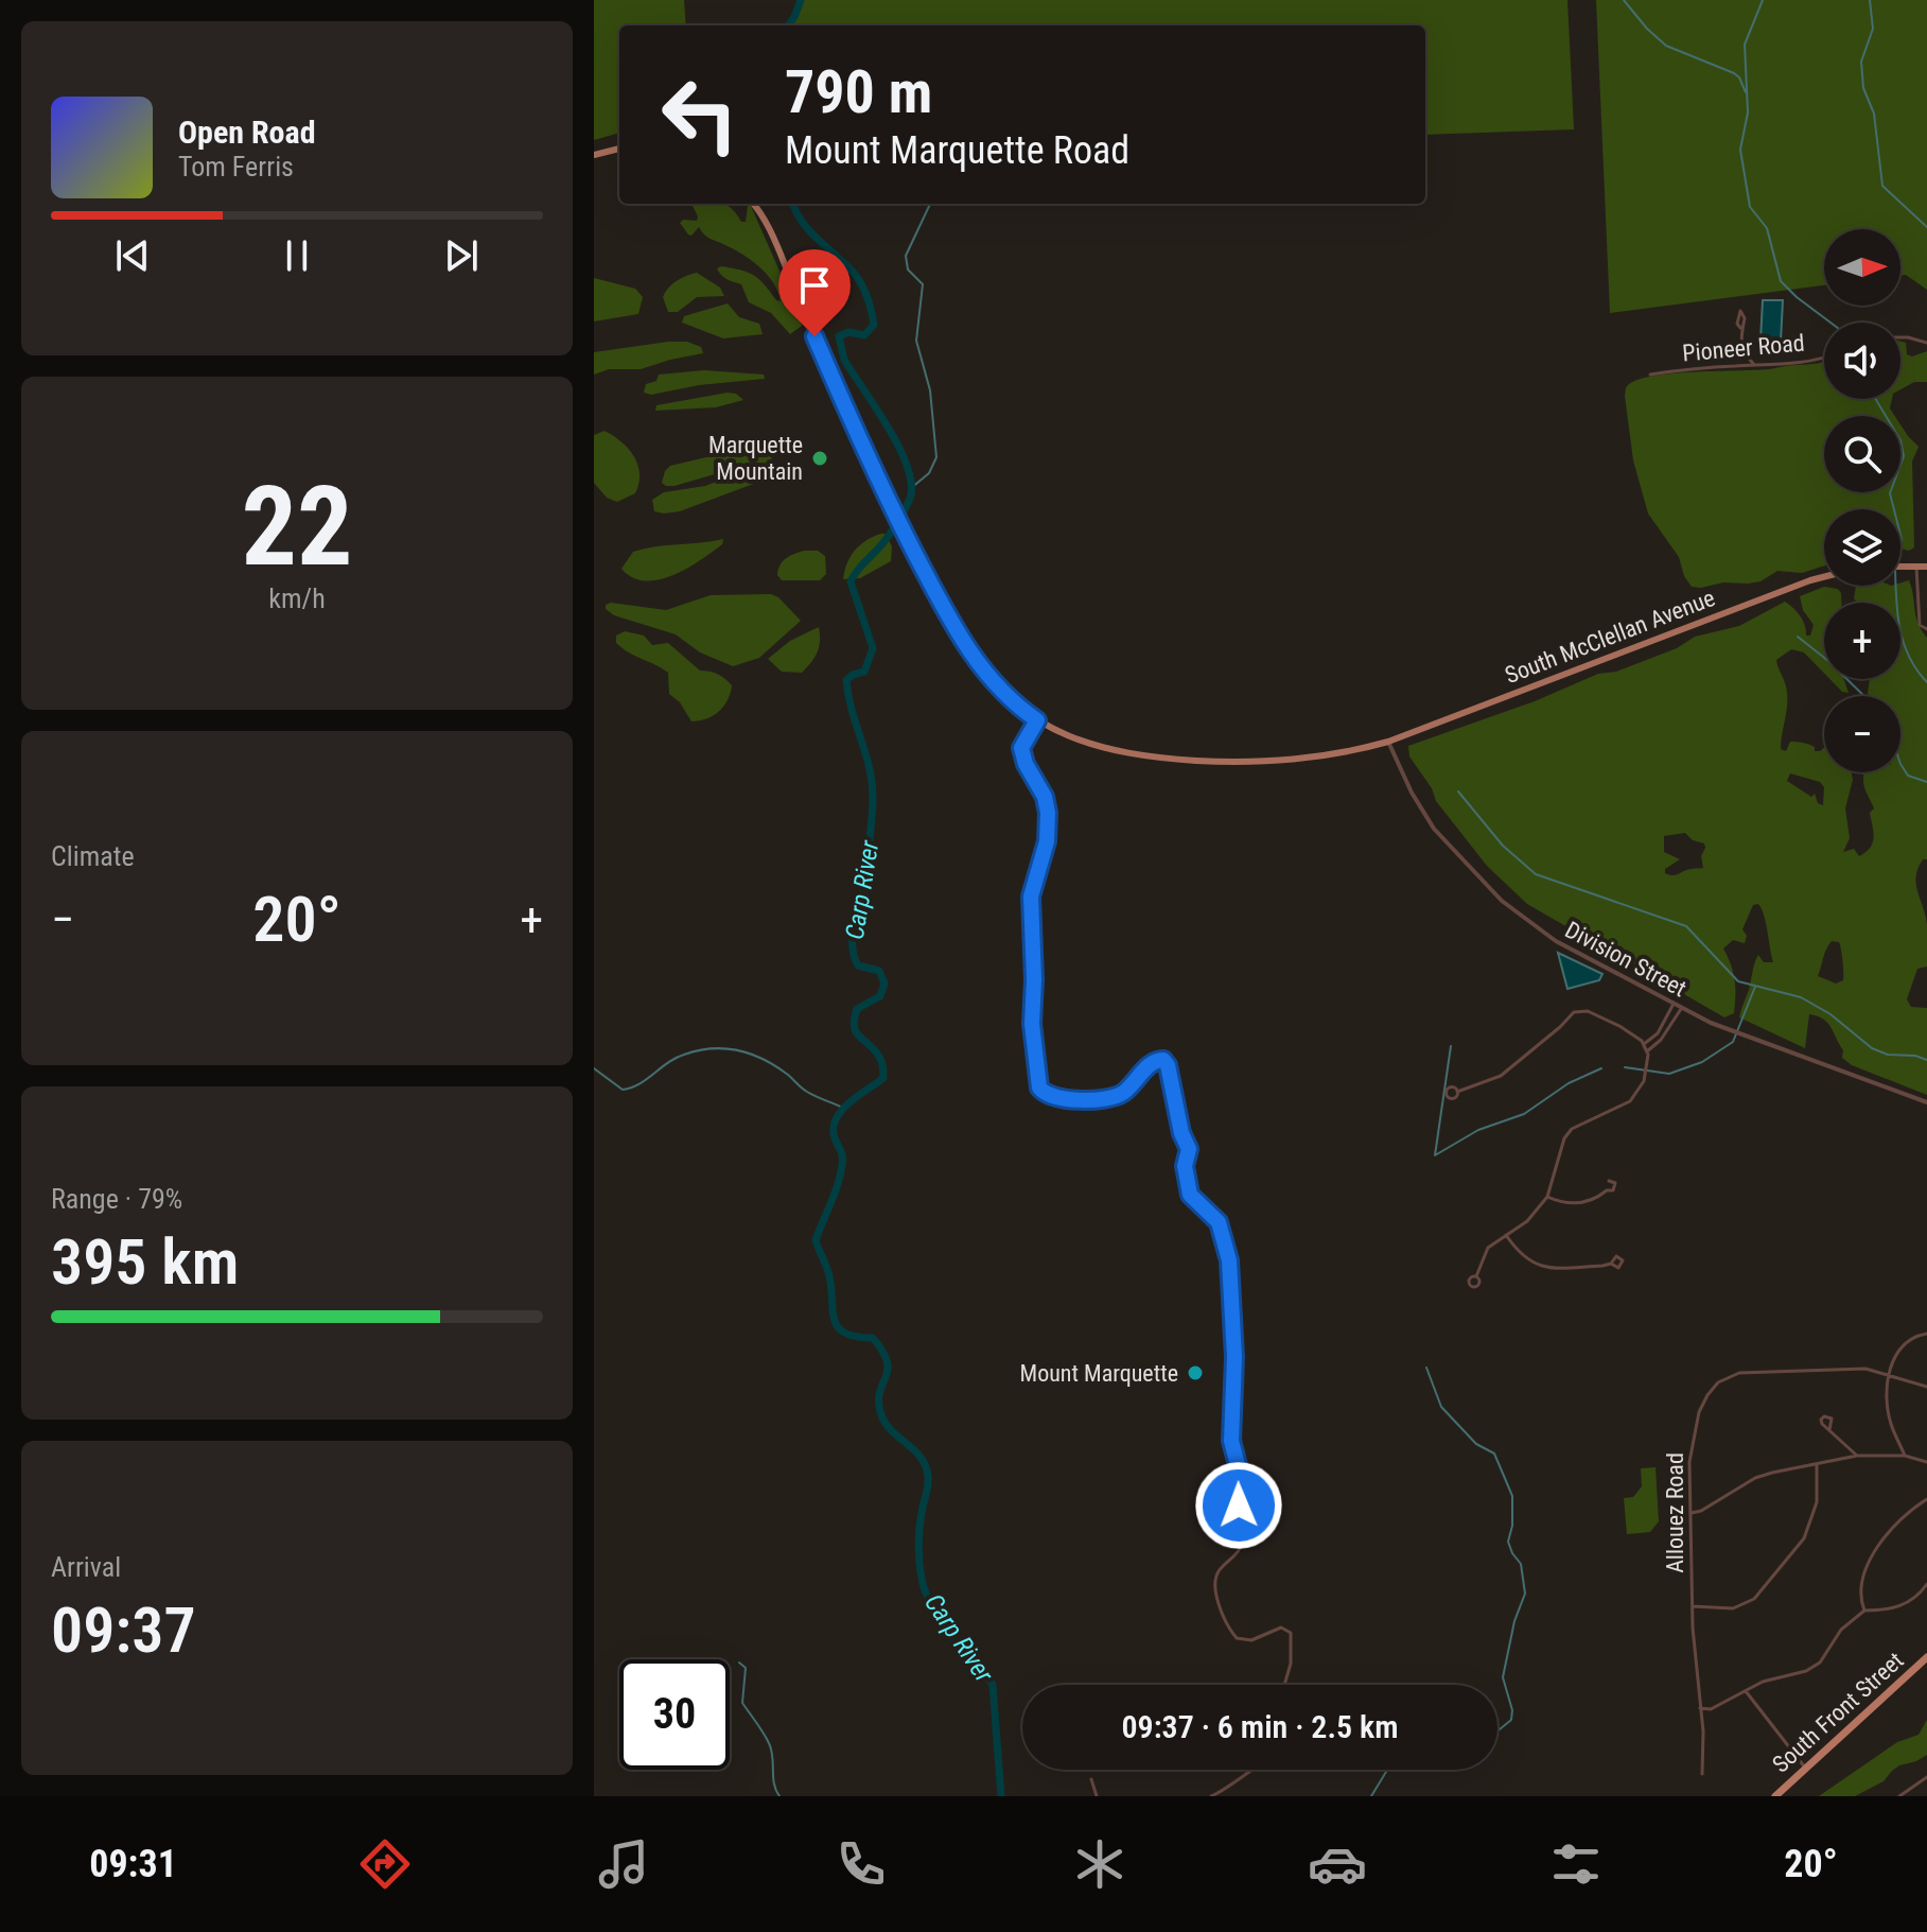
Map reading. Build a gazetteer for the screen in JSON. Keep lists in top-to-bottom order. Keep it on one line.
{"streets":{"highway":["South Front Street"],"main road":["South McClellan Avenue"],"street":["Pioneer Road","Division Street","Allouez Road"]},"crossings":[["South McClellan Avenue","Division Street"]],"water":["Carp River"],"places":["Marquette Mountain","Mount Marquette"],"north":"right","page":{"turn":["790 m","Mount Marquette Road"],"song":["Open Road","Tom Ferris"],"map_buttons":["+","−"],"tile":[["22","km/h"],"Climate",["Range · 79%","395 km"],["Arrival","09:37"]],"heat":["−","20°","+"],"limit":"30","trip":"09:37 · 6 min · 2.5 km","tabs":["09:31","20°"]}}
